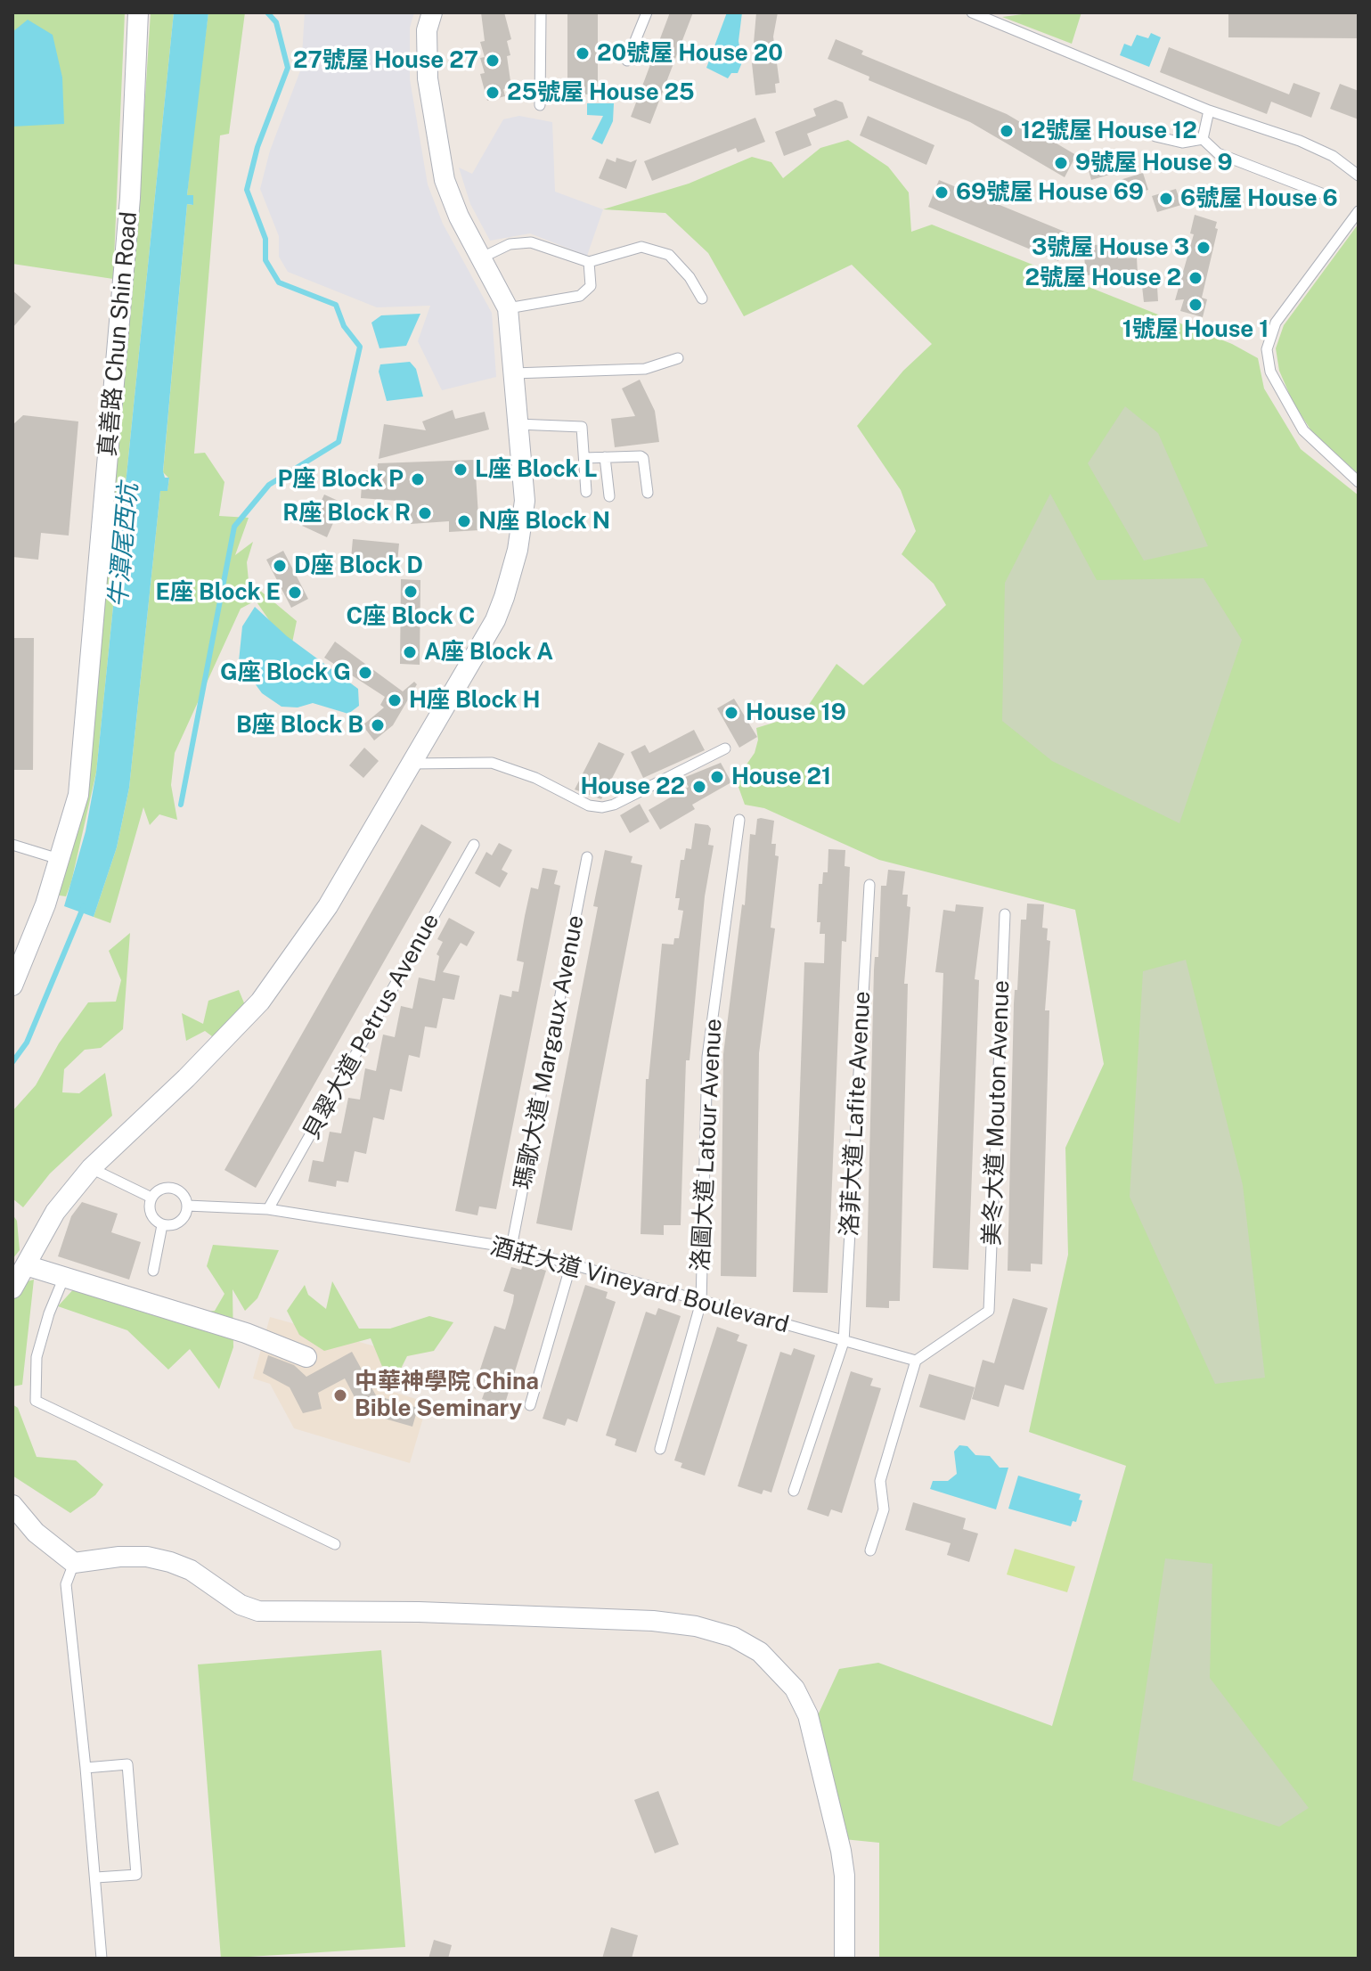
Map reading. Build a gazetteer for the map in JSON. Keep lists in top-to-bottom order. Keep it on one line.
{"streets":{"street":["真善路 Chun Shin Road"],"lane":["貝翠大道 Petrus Avenue","瑪歌大道 Margaux Avenue","美冬大道 Mouton Avenue","洛菲大道 Lafite Avenue","洛圖大道 Latour Avenue","酒莊大道 Vineyard Boulevard"]},"crossings":[["貝翠大道 Petrus Avenue","酒莊大道 Vineyard Boulevard"],["瑪歌大道 Margaux Avenue","酒莊大道 Vineyard Boulevard"],["美冬大道 Mouton Avenue","酒莊大道 Vineyard Boulevard"],["洛菲大道 Lafite Avenue","酒莊大道 Vineyard Boulevard"],["洛圖大道 Latour Avenue","酒莊大道 Vineyard Boulevard"]],"water":["牛潭尾西坑"],"places":["20號屋 House 20","27號屋 House 27","25號屋 House 25","12號屋 House 12","9號屋 House 9","69號屋 House 69","6號屋 House 6","3號屋 House 3","2號屋 House 2","1號屋 House 1","L座 Block L","P座 Block P","R座 Block R","N座 Block N","D座 Block D","C座 Block C","E座 Block E","A座 Block A","G座 Block G","H座 Block H","House 19","B座 Block B","House 21","House 22","中華神學院 China Bible Seminary"]}
